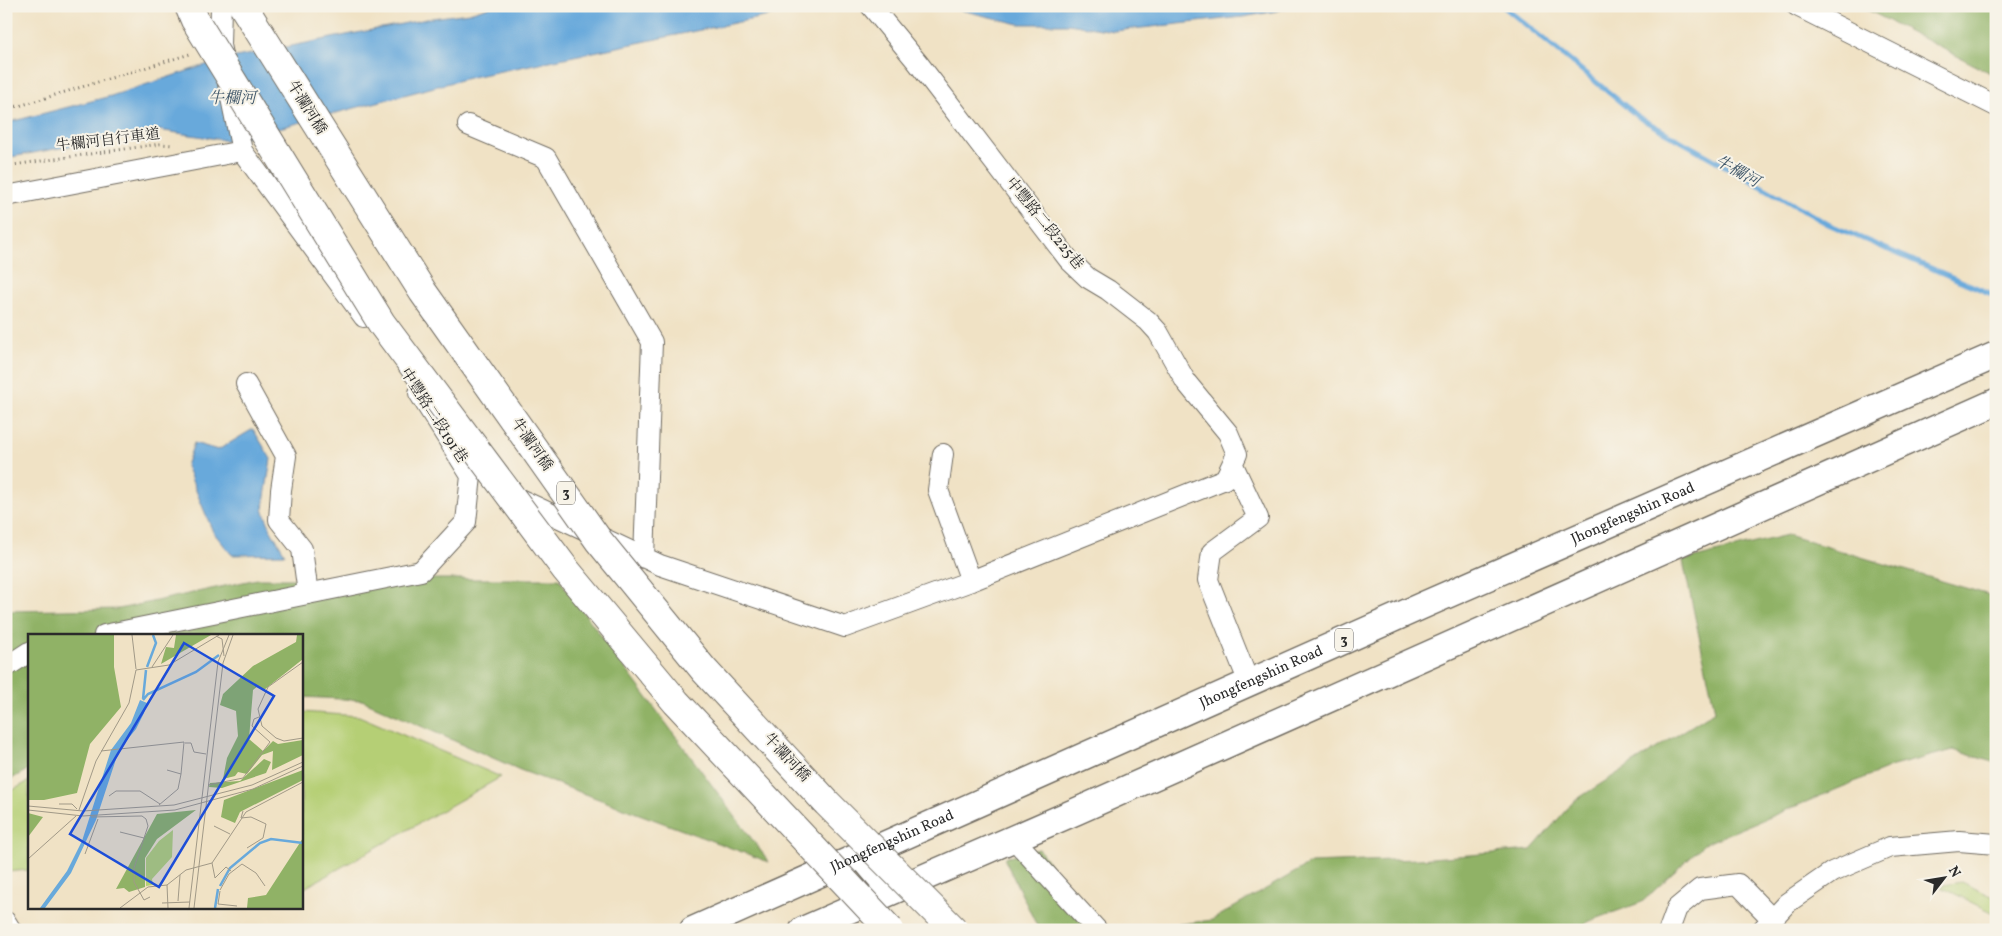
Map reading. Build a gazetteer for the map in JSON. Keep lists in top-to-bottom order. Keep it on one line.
{"streets":{"highway":["牛瀾河橋","3"],"main road":["Jhongfengshin Road"],"street":["中豐路二段225巷","中豐路二段191巷"],"path":["牛欄河自行車道"]},"water":["牛欄河"],"north":"top right"}
